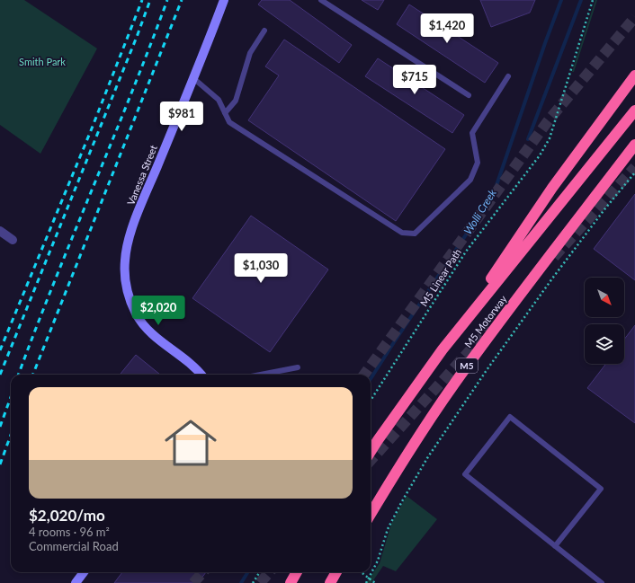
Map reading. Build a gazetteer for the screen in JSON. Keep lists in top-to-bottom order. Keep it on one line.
{"streets":{"highway":["M5 Motorway","M5"],"main road":["Vanessa Street"],"path":["M5 Linear Path"]},"water":["Wolli Creek"],"parks":["Smith Park"],"north":"bottom right","page":{"price":["$1,420","$715","$981","$1,030","$2,020"],"list":[{"name":"$2,020/mo","note":"4 rooms · 96 m² · Commercial Road"}]}}
